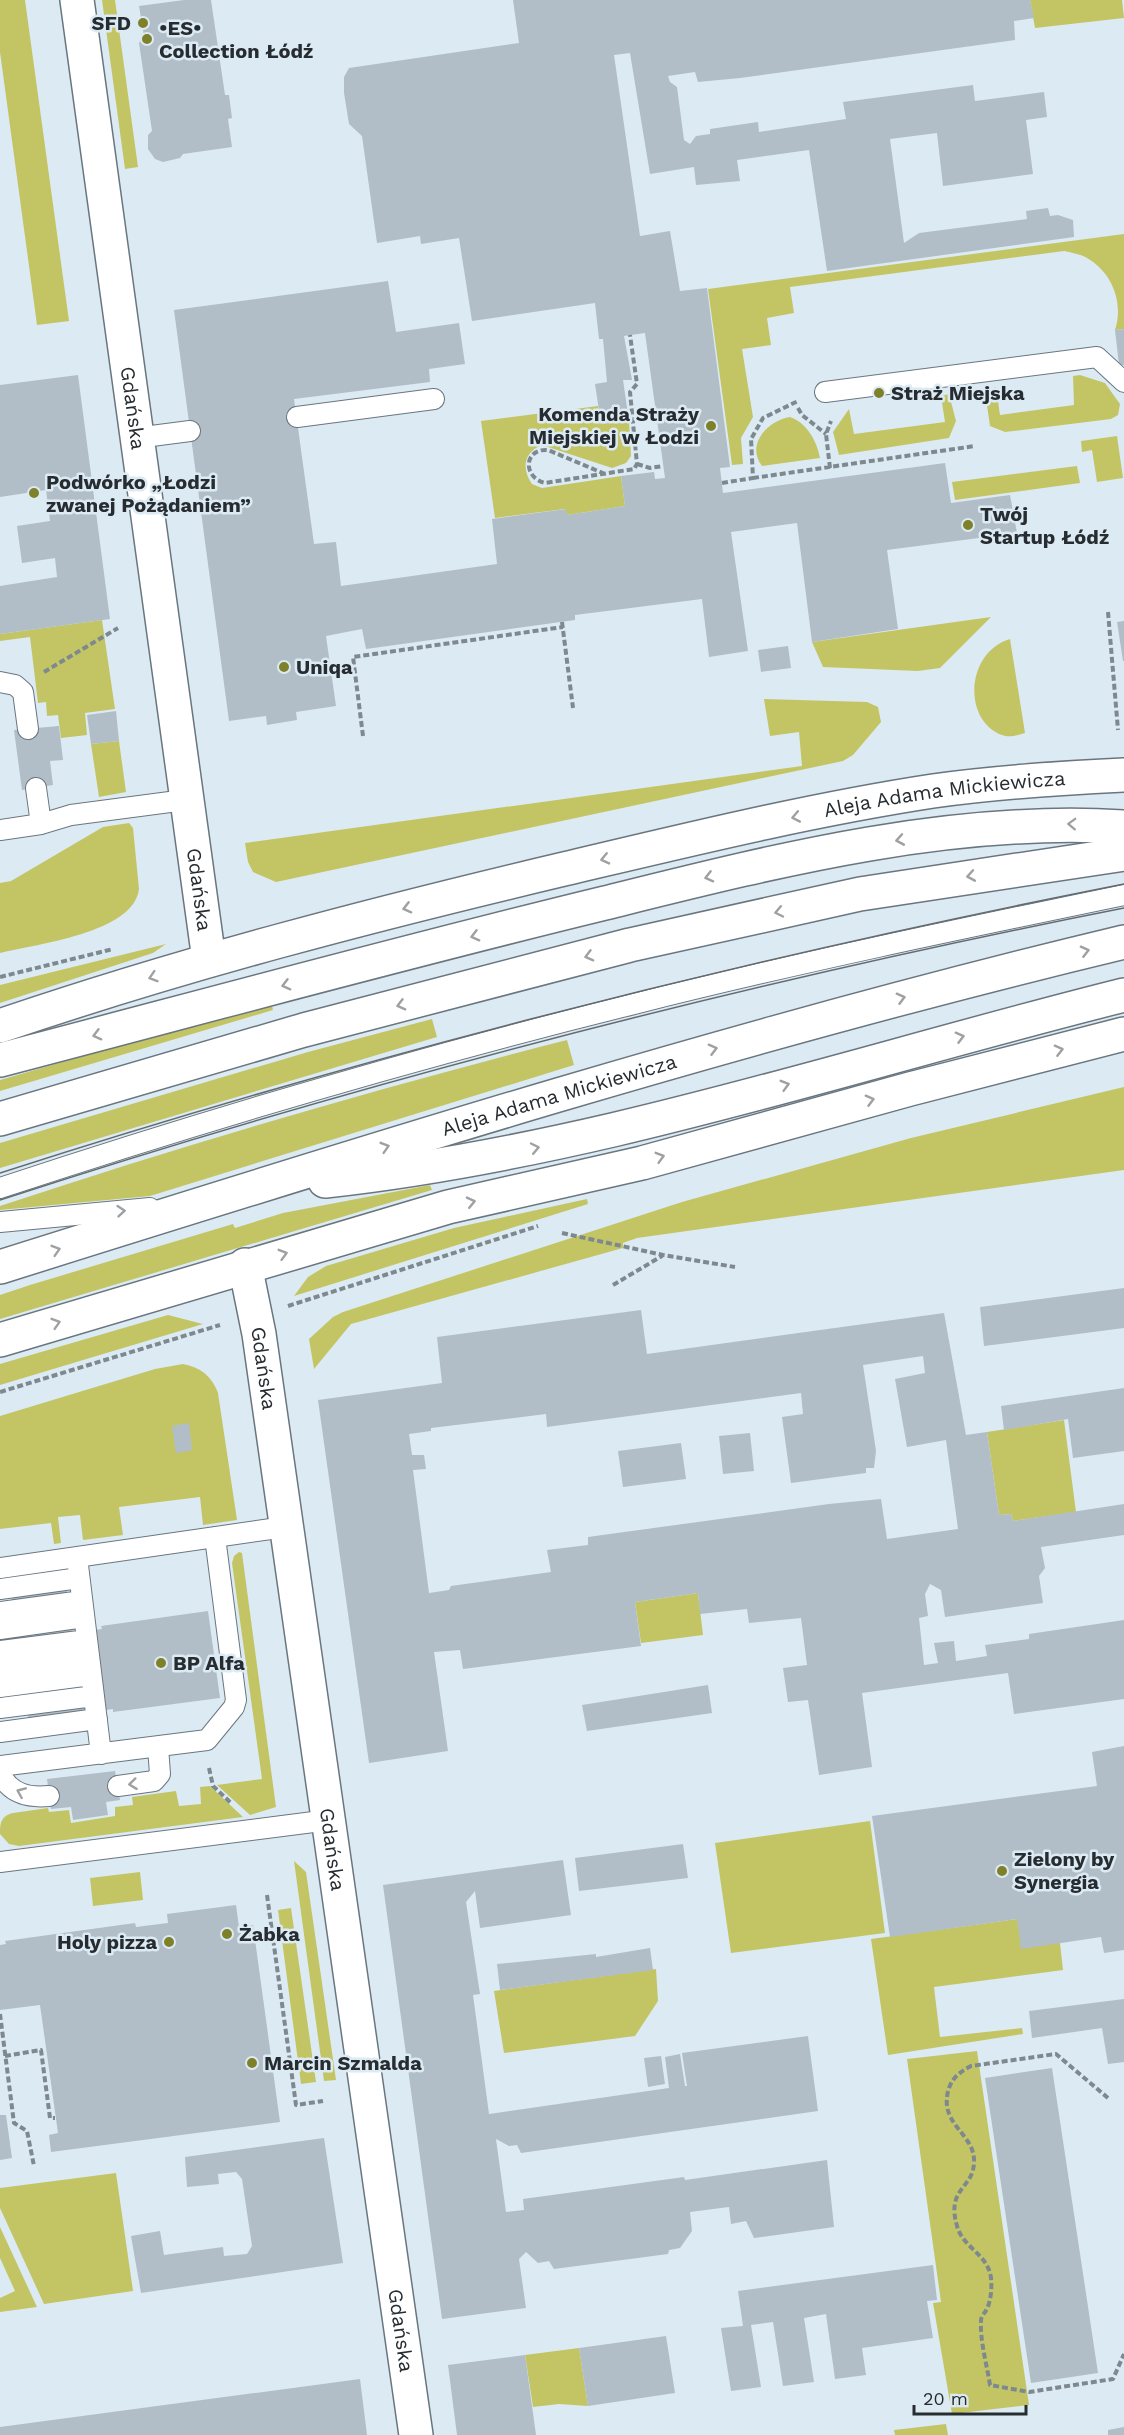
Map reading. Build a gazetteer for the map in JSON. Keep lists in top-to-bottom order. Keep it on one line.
{"streets":{"main road":["Gdańska","Aleja Adama Mickiewicza"]},"crossings":[["Gdańska","Aleja Adama Mickiewicza"]],"places":["SFD","•ES• Collection Łódź","Straż Miejska","Komenda Straży Miejskiej w Łodzi","Podwórko „Łodzi zwanej Pożądaniem”","Twój Startup Łódź","Uniqa","BP Alfa","Zielony by Synergia","Żabka","Holy pizza","Marcin Szmalda"],"scale_bar":"20 m"}
